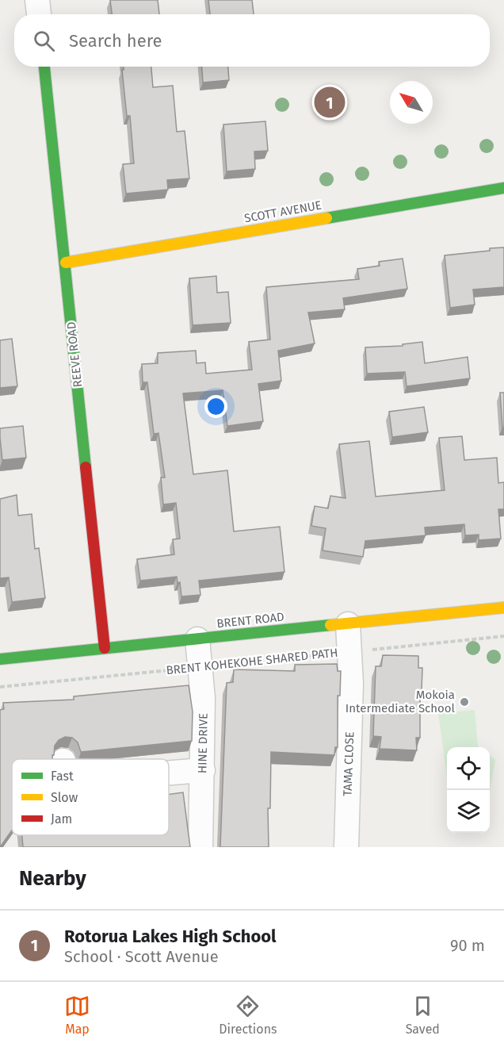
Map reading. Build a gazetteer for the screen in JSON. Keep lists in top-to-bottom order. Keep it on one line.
{"streets":{"street":["SCOTT AVENUE","REEVE ROAD","BRENT ROAD","HINE DRIVE","TAMA CLOSE"],"path":["BRENT KOHEKOHE SHARED PATH"]},"crossings":[["SCOTT AVENUE","REEVE ROAD"],["REEVE ROAD","BRENT ROAD"],["BRENT ROAD","HINE DRIVE"],["BRENT ROAD","TAMA CLOSE"],["BRENT KOHEKOHE SHARED PATH","HINE DRIVE"],["BRENT KOHEKOHE SHARED PATH","TAMA CLOSE"]],"places":["Mokoia Intermediate School"],"legend":["Fast","Slow","Jam"],"north":"top left","page":{"search":"Search here","pins":"1","heading":"Nearby","list":[{"mark":"1","name":"Rotorua Lakes High School","note":"School · Scott Avenue","value":"90 m"}],"nav":["Map","Directions","Saved"]}}
